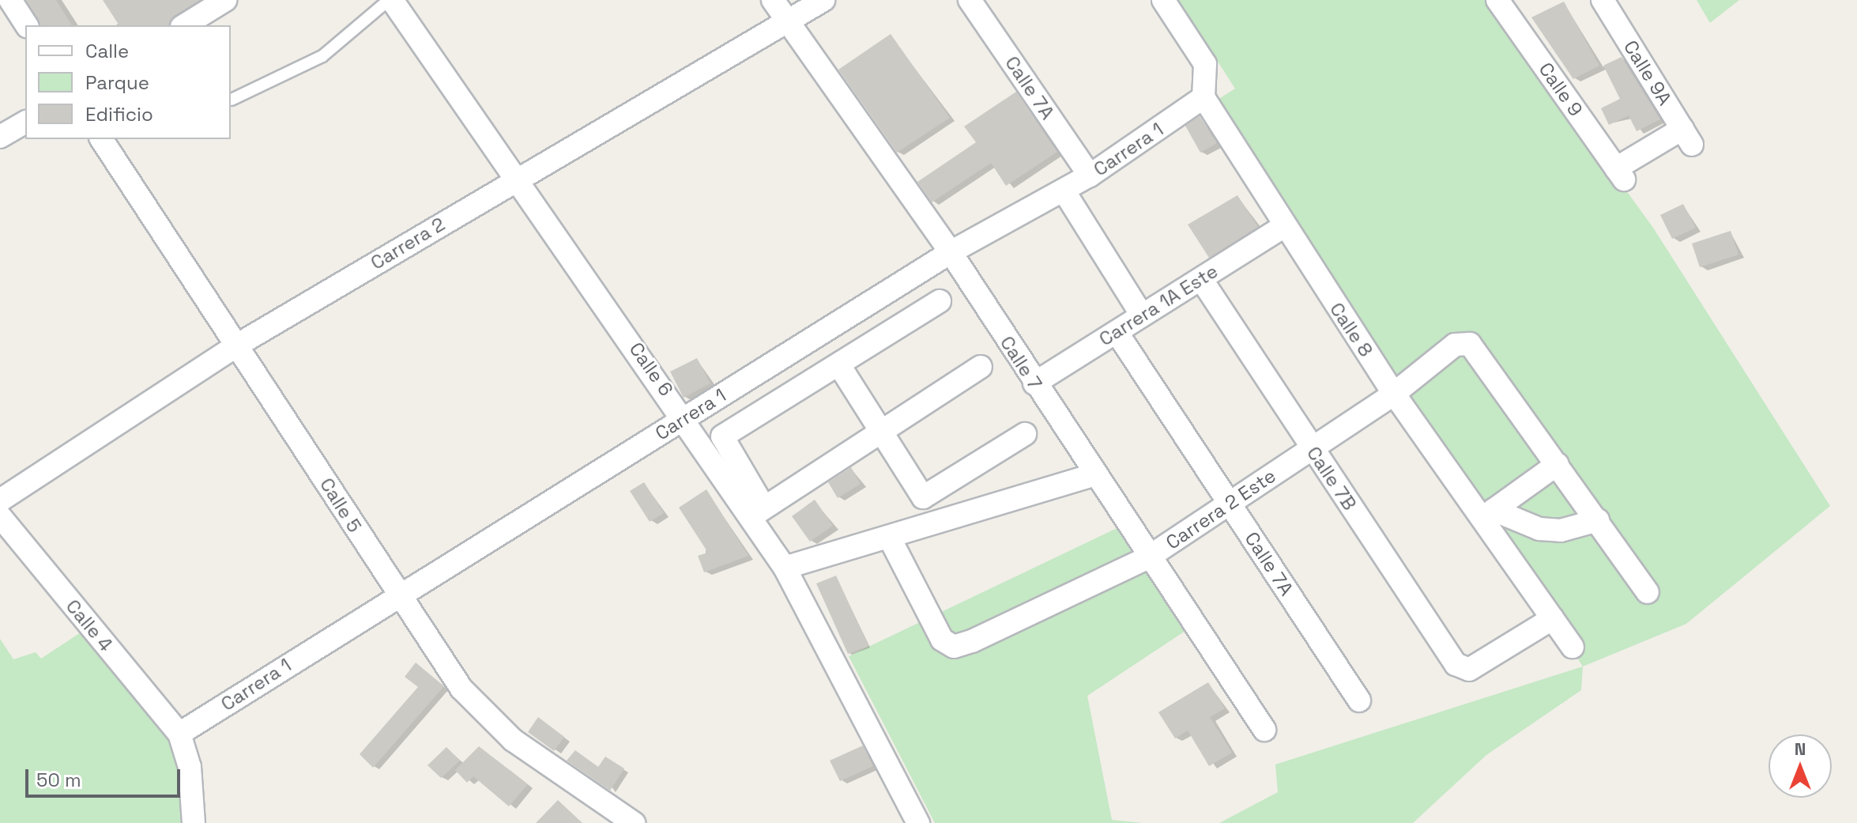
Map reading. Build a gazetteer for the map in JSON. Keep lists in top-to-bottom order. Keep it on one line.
{"streets":{"street":["Calle 9A","Calle 7A","Calle 9","Carrera 1","Carrera 2","Carrera 1A Este","Calle 8","Calle 7","Calle 6","Calle 7B","Calle 5","Carrera 2 Este","Calle 4"]},"crossings":[["Calle 9A","Calle 9"],["Calle 7A","Carrera 1"],["Calle 7A","Carrera 1A Este"],["Calle 7A","Carrera 2 Este"],["Carrera 1","Calle 8"],["Carrera 1","Calle 7"],["Carrera 1","Calle 6"],["Carrera 1","Calle 5"],["Carrera 1","Calle 4"],["Carrera 2","Calle 7"],["Carrera 2","Calle 6"],["Carrera 2","Calle 5"],["Carrera 1A Este","Calle 8"],["Carrera 1A Este","Calle 7"],["Carrera 1A Este","Calle 7B"],["Calle 8","Calle 7B"],["Calle 8","Carrera 2 Este"],["Calle 7","Carrera 2 Este"],["Calle 7B","Carrera 2 Este"]],"legend":["Calle","Parque","Edificio"],"scale_bar":"50 m","north":"top"}
